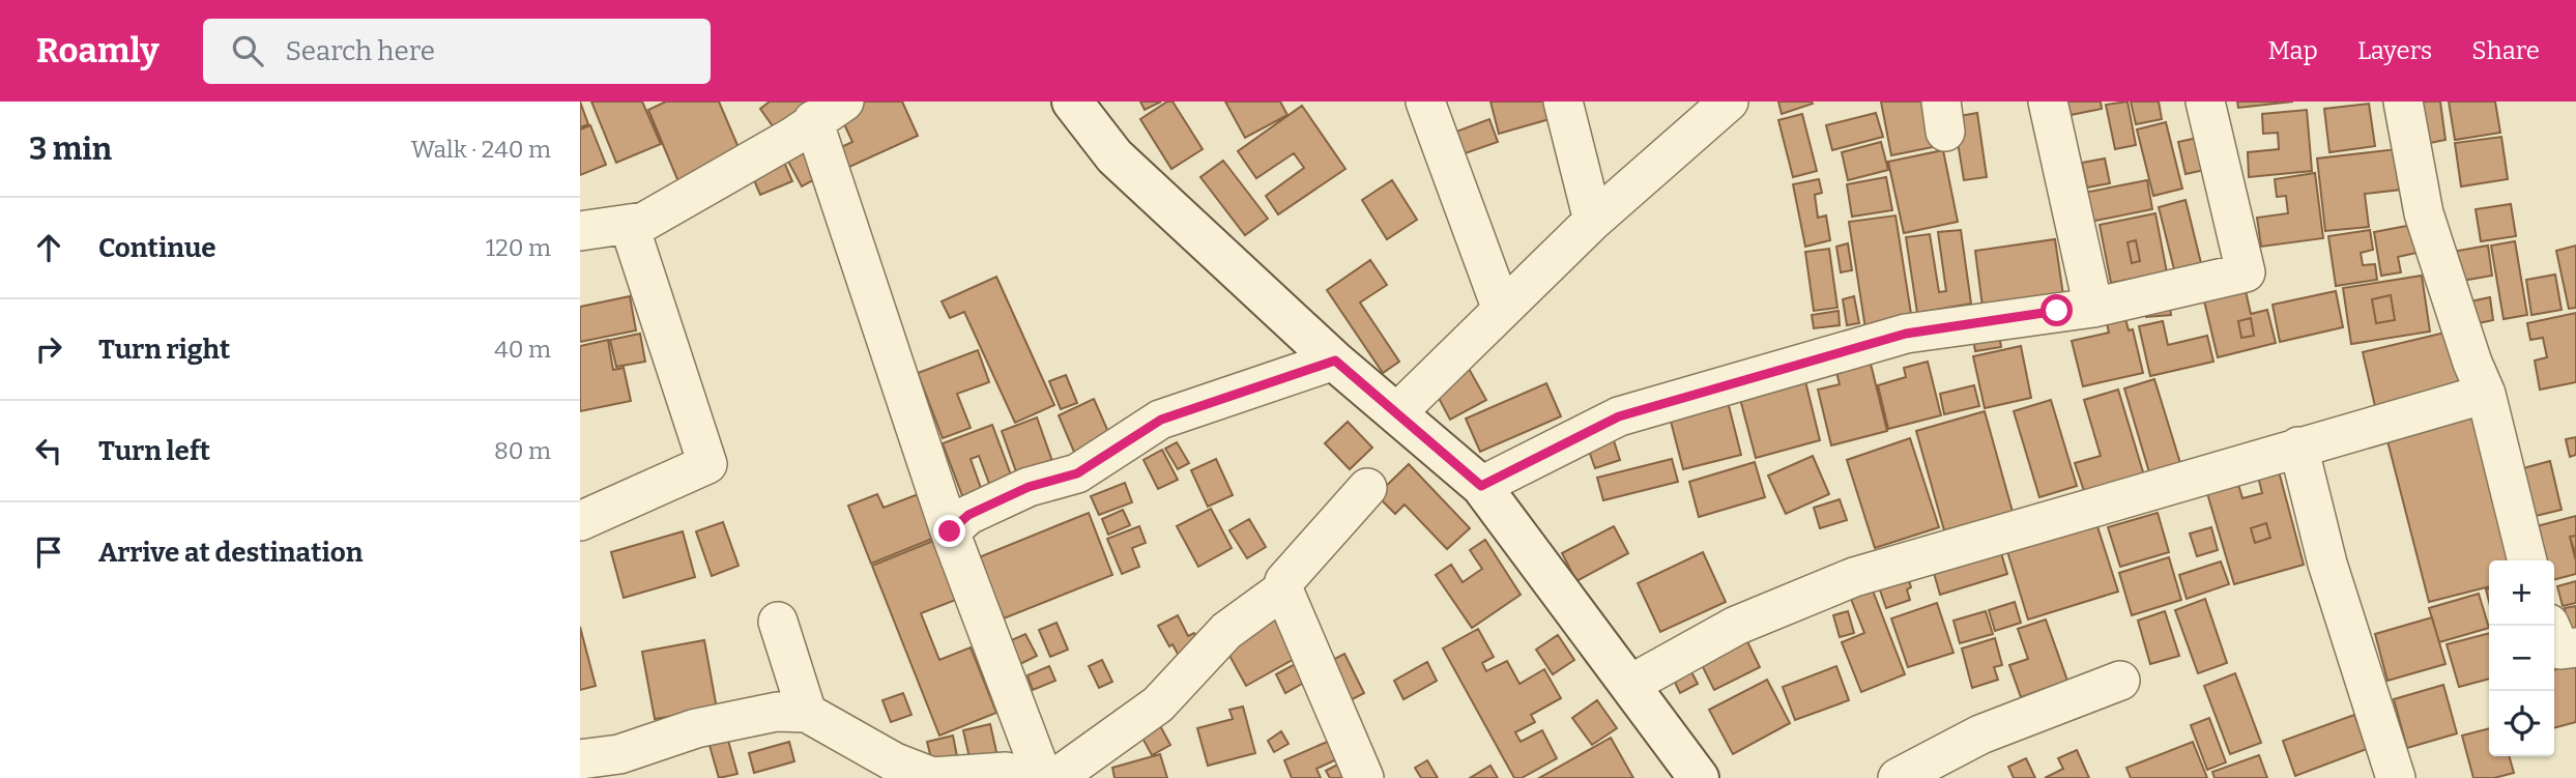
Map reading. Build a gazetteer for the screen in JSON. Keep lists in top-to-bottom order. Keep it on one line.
{"page":{"header":"Roamly","search":"Search here","nav":["Map","Layers","Share"],"heading":["3 min","Walk · 240 m"],"list":[["Continue","120 m"],["Turn right","40 m"],["Turn left","80 m"],"Arrive at destination"],"map_buttons":["+","−"]}}
